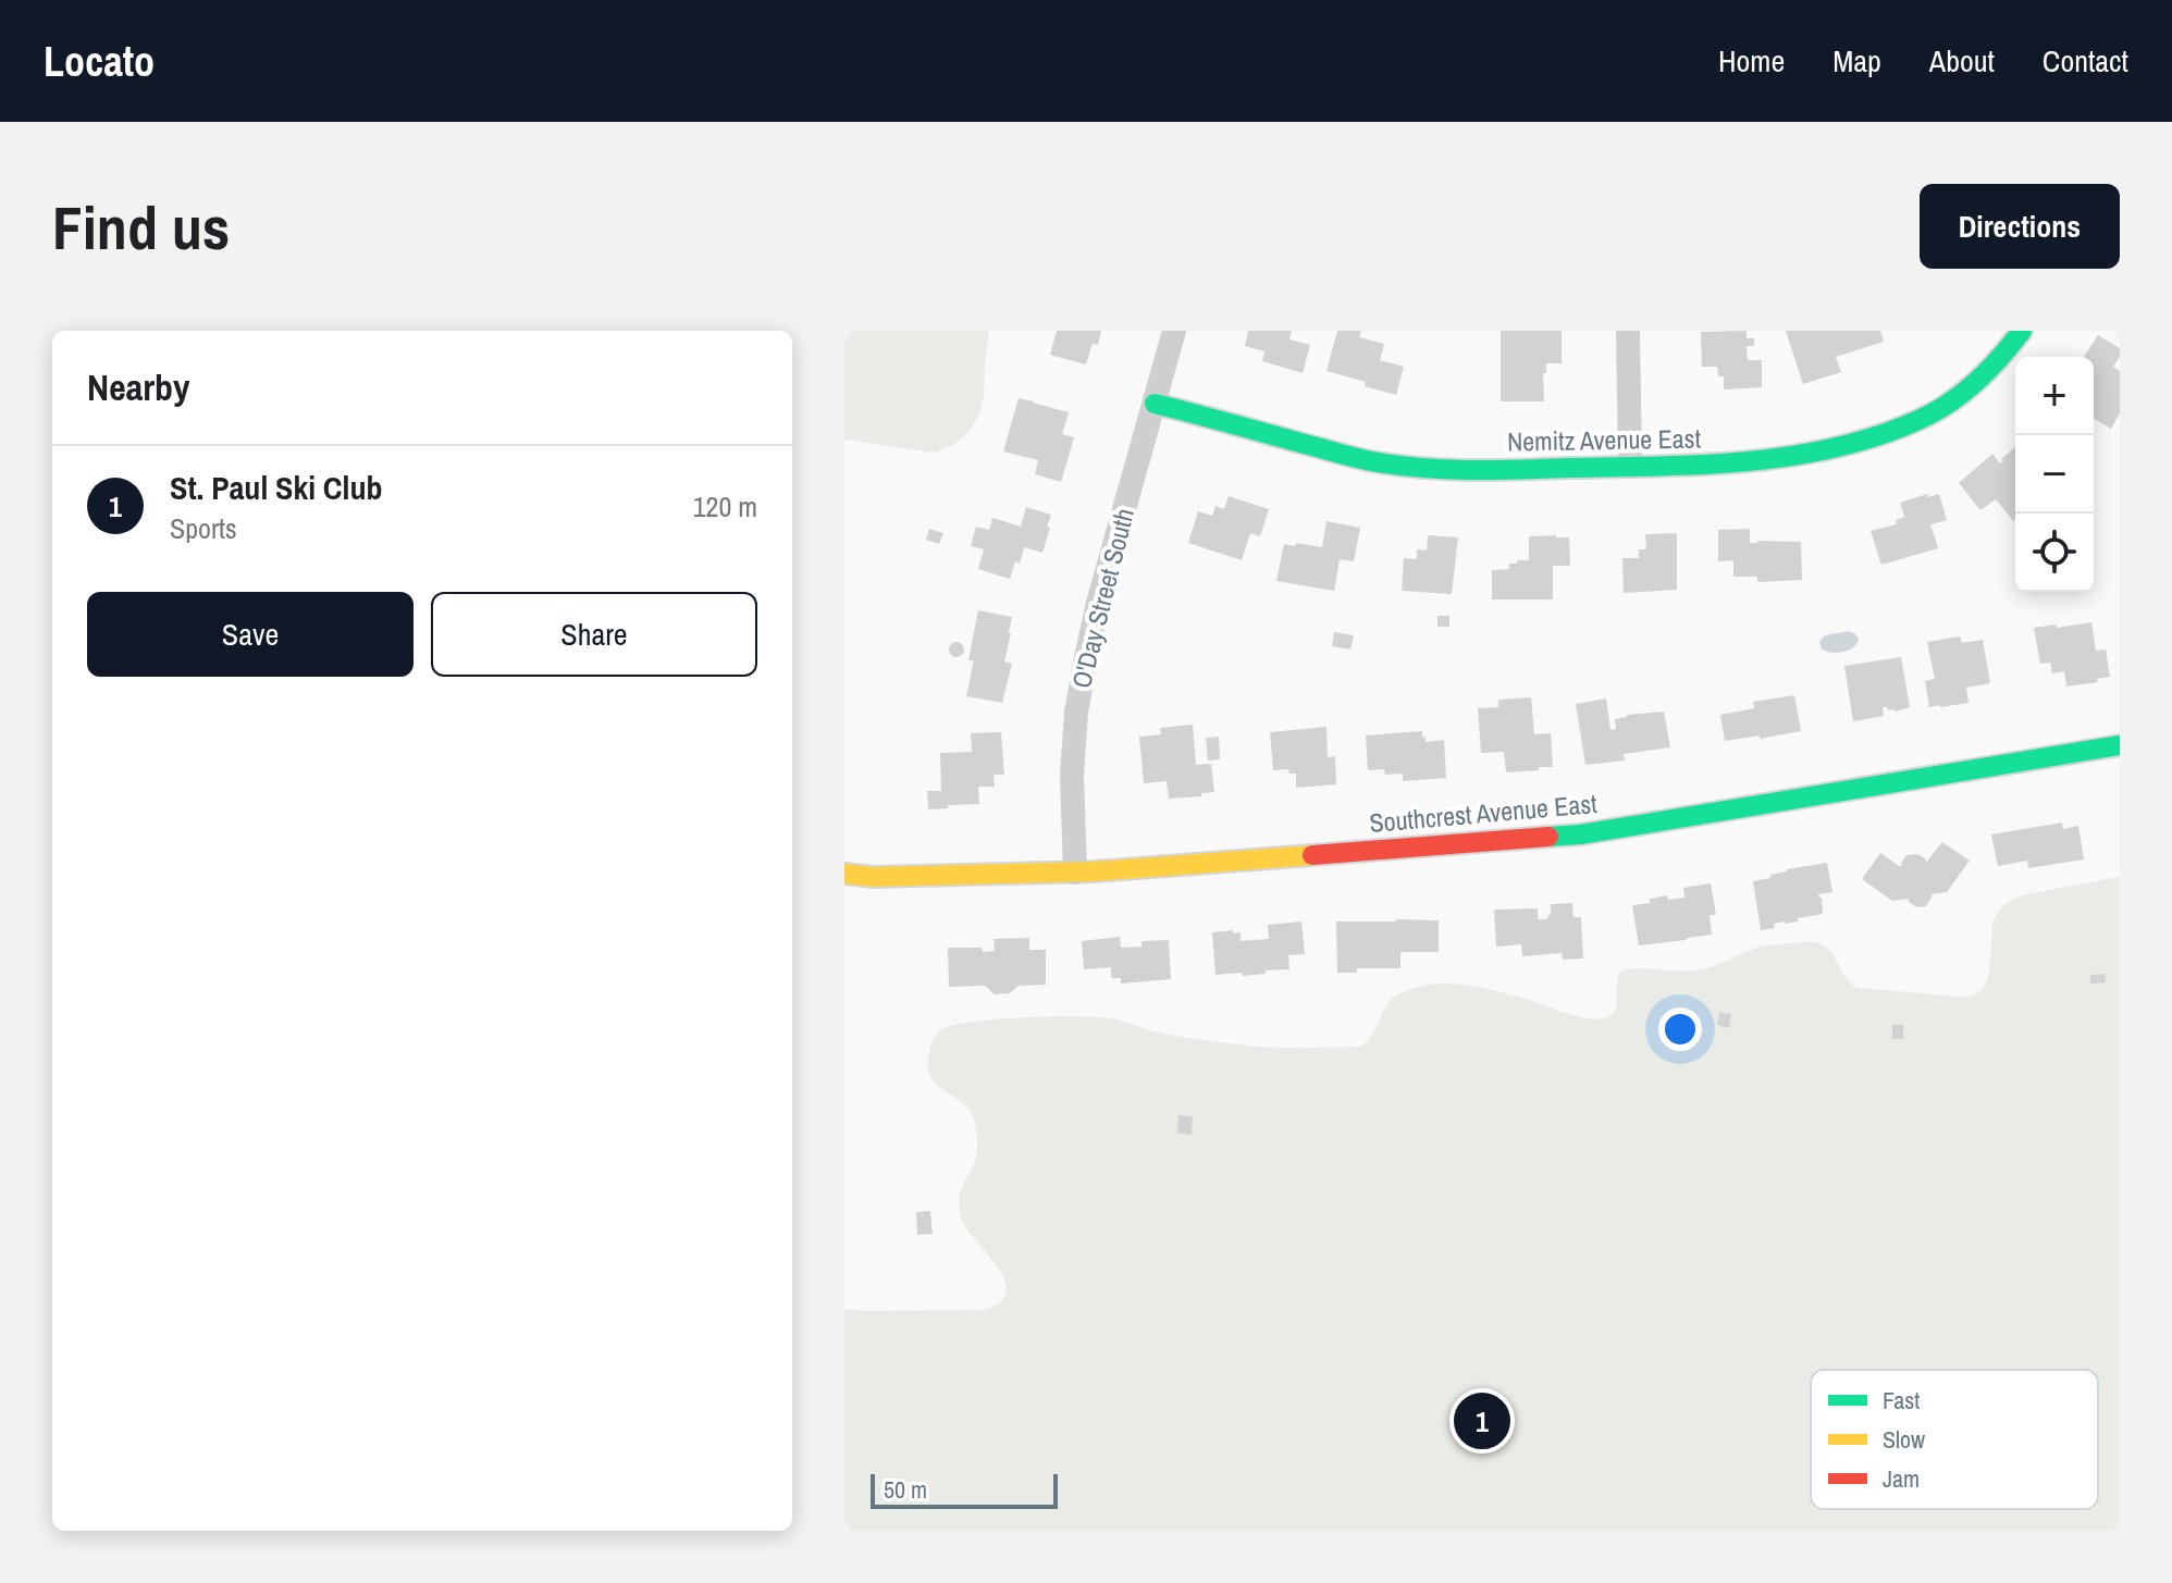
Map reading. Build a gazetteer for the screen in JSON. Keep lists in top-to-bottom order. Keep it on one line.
{"streets":{"street":["Nemitz Avenue East","O'Day Street South","Southcrest Avenue East"]},"crossings":[["Nemitz Avenue East","O'Day Street South"],["O'Day Street South","Southcrest Avenue East"]],"legend":["Fast","Slow","Jam"],"scale_bar":"50 m","page":{"header":"Locato","nav":["Home","Map","About","Contact"],"buttons":["Directions",["Save","Share"]],"title":"Find us","heading":"Nearby","map_buttons":["+","−"],"list":[{"mark":"1","name":"St. Paul Ski Club","note":"Sports","value":"120 m"}],"pins":"1","scale":"50 m"}}
